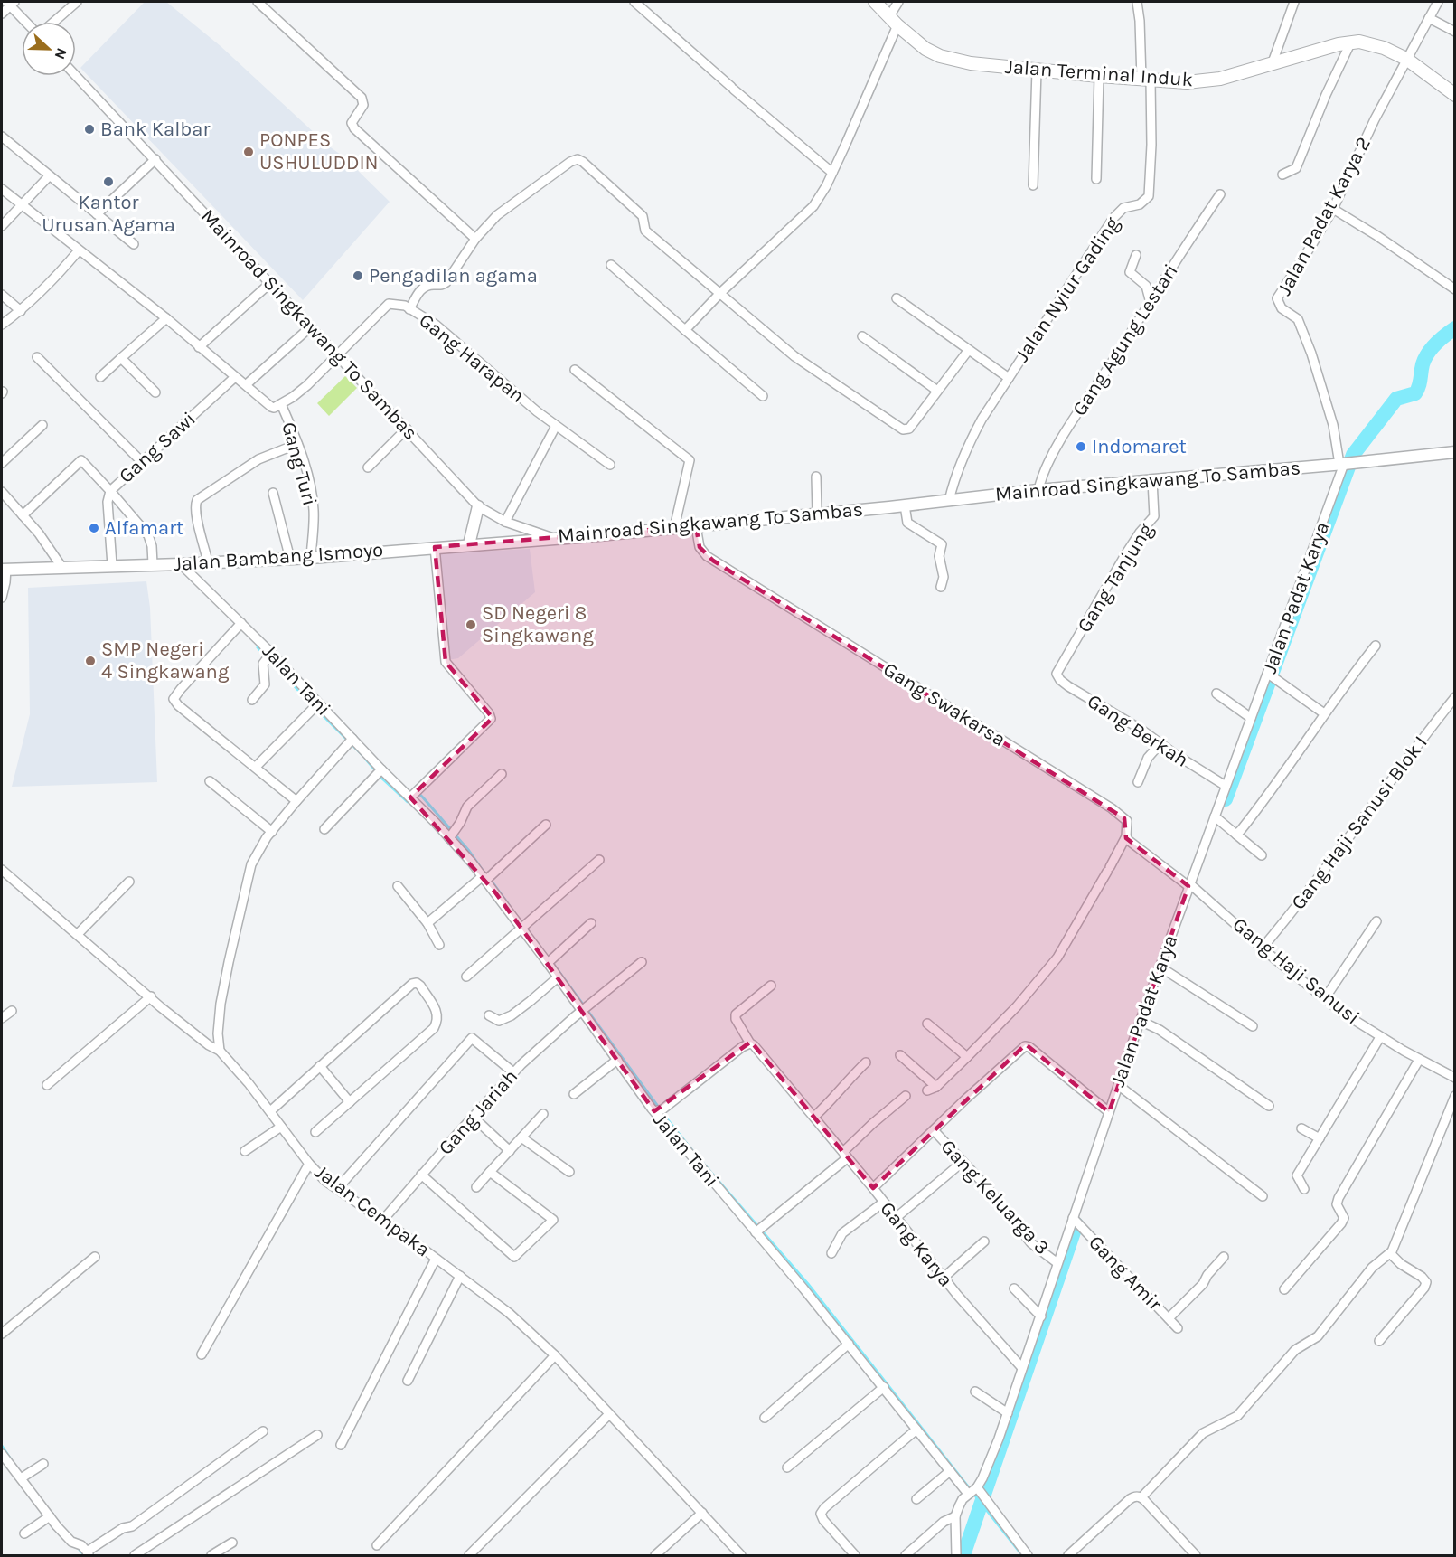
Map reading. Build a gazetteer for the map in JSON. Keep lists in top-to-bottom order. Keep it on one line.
{"streets":{"highway":["Jalan Terminal Induk"],"main road":["Mainroad Singkawang To Sambas","Jalan Bambang Ismoyo"],"street":["Jalan Padat Karya 2","Jalan Nyiur Gading","Gang Agung Lestari","Gang Harapan","Gang Sawi","Gang Turi","Gang Tanjung","Jalan Padat Karya","Jalan Tani","Gang Swakarsa","Gang Berkah","Gang Haji Sanusi Blok I","Gang Haji Sanusi","Gang Jariah","Gang Keluarga 3","Jalan Cempaka","Gang Karya","Gang Amir"]},"crossings":[["Jalan Terminal Induk","Jalan Padat Karya 2"],["Jalan Terminal Induk","Jalan Nyiur Gading"],["Jalan Padat Karya 2","Mainroad Singkawang To Sambas"],["Jalan Padat Karya 2","Jalan Padat Karya"],["Jalan Nyiur Gading","Mainroad Singkawang To Sambas"],["Mainroad Singkawang To Sambas","Gang Agung Lestari"],["Mainroad Singkawang To Sambas","Gang Harapan"],["Mainroad Singkawang To Sambas","Jalan Bambang Ismoyo"],["Mainroad Singkawang To Sambas","Gang Tanjung"],["Mainroad Singkawang To Sambas","Jalan Padat Karya"],["Mainroad Singkawang To Sambas","Gang Swakarsa"],["Gang Sawi","Gang Turi"],["Gang Sawi","Jalan Bambang Ismoyo"],["Gang Turi","Jalan Bambang Ismoyo"],["Jalan Bambang Ismoyo","Jalan Tani"],["Gang Tanjung","Gang Berkah"],["Jalan Padat Karya","Jalan Tani"],["Jalan Padat Karya","Gang Berkah"],["Jalan Padat Karya","Gang Haji Sanusi"],["Jalan Padat Karya","Gang Keluarga 3"],["Jalan Padat Karya","Gang Karya"],["Jalan Padat Karya","Gang Amir"],["Jalan Tani","Gang Jariah"],["Gang Haji Sanusi Blok I","Gang Haji Sanusi"],["Gang Jariah","Jalan Cempaka"]],"places":["Bank Kalbar","PONPES USHULUDDIN","Kantor Urusan Agama","Pengadilan agama","Indomaret","Alfamart","SD Negeri 8 Singkawang","SMP Negeri 4 Singkawang"],"north":"right"}
